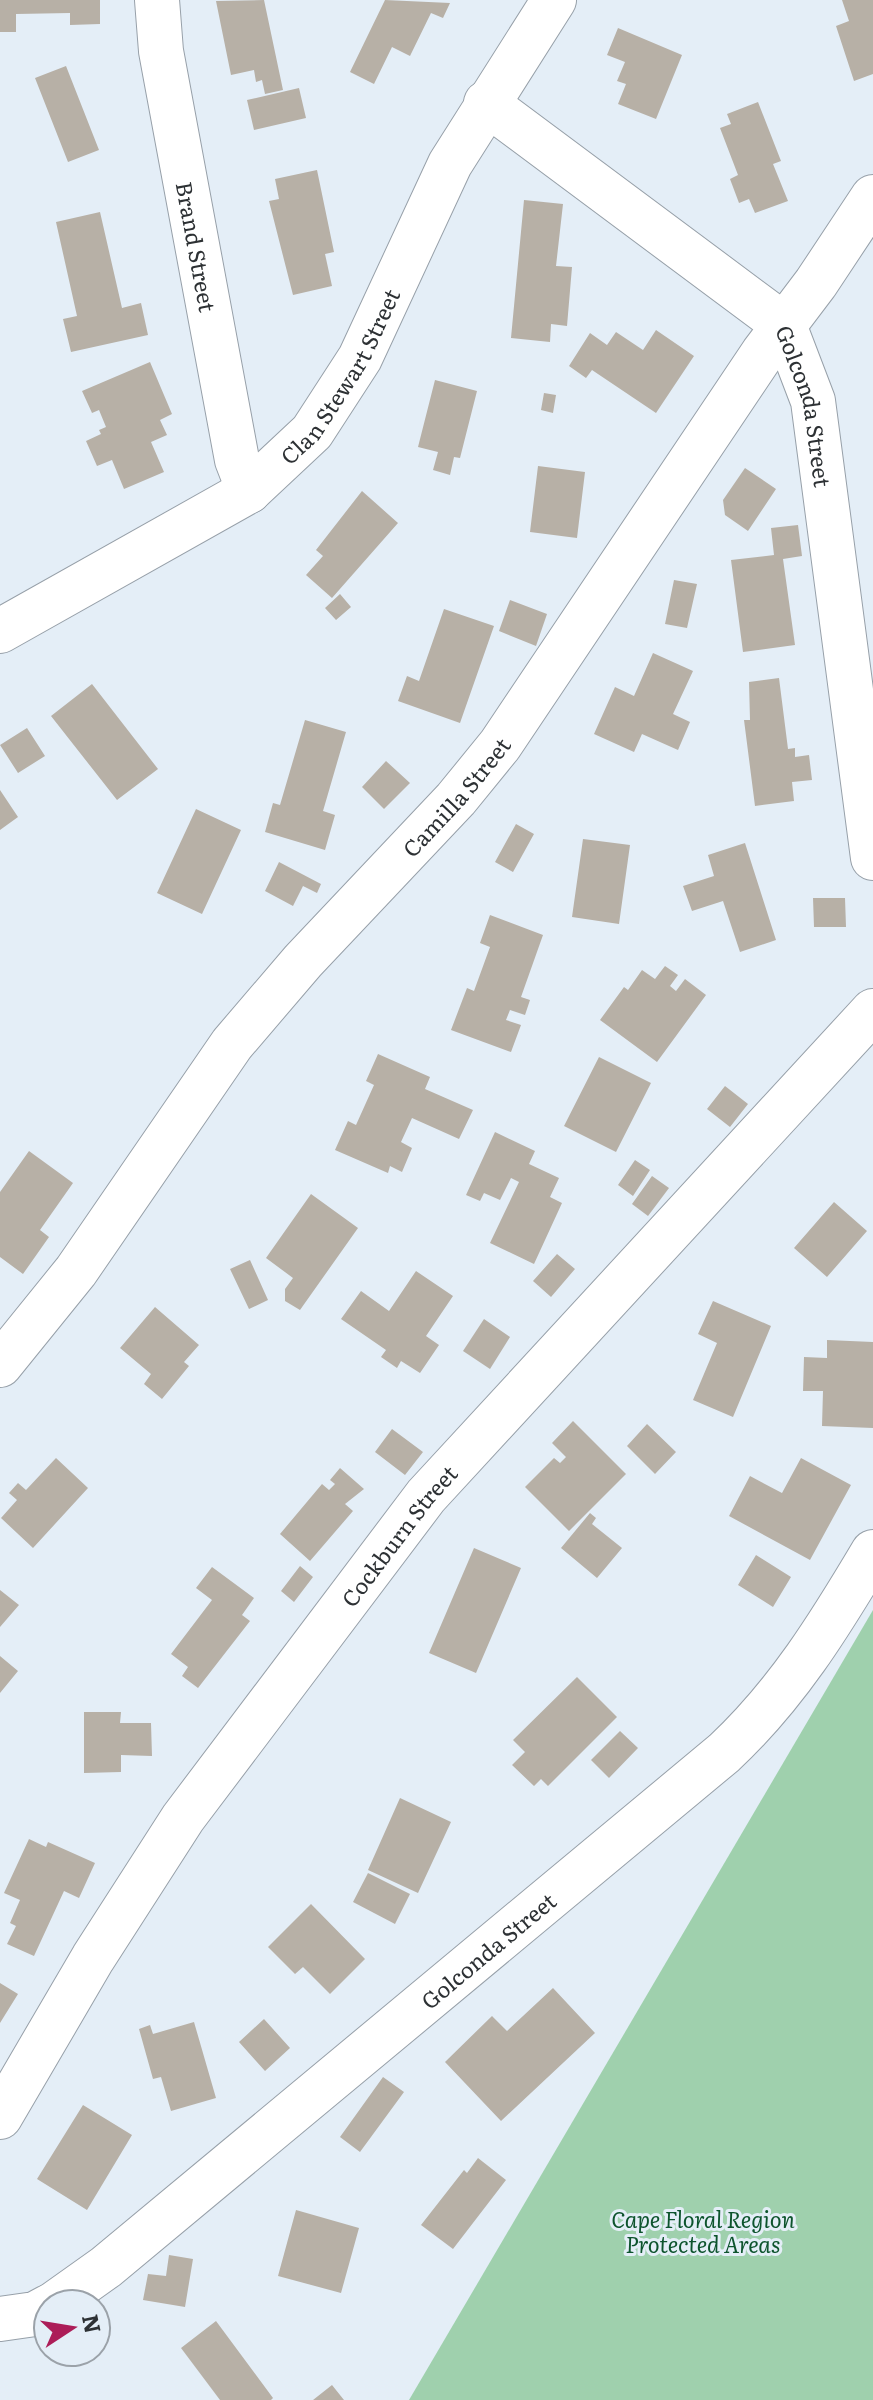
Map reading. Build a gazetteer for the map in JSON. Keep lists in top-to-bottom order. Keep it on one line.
{"streets":{"street":["Brand Street","Clan Stewart Street","Golconda Street","Camilla Street","Cockburn Street"]},"crossings":[["Brand Street","Clan Stewart Street"],["Clan Stewart Street","Golconda Street"],["Golconda Street","Camilla Street"]],"parks":["Cape Floral Region Protected Areas"],"north":"right"}
